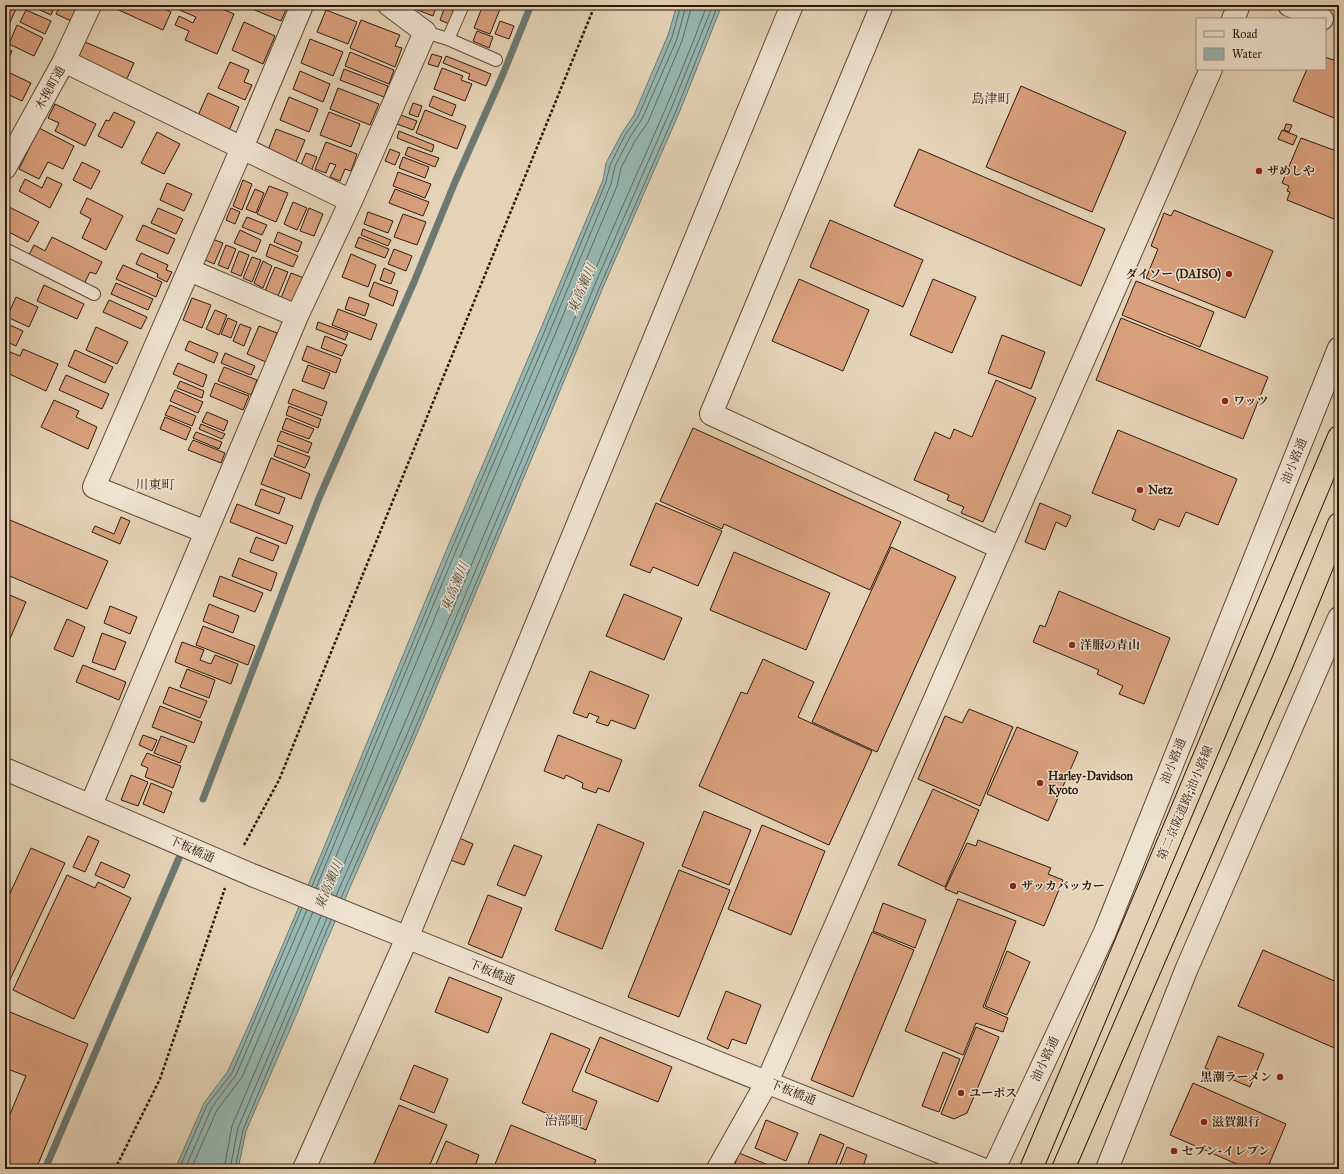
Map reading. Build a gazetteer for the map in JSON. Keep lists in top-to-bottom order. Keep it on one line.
{"streets":{"highway":["第二京阪道路;油小路線"],"street":["木挽町通","油小路通","下板橋通"]},"districts":["島津町","川東町","治部町"],"water":["東高瀬川"],"places":["ザめしや","ダイソー (DAISO)","ワッツ","Netz","洋服の青山","Harley-Davidson Kyoto","ザッカバッカー","黒潮ラーメン","ユーポス","滋賀銀行","セブン-イレブン"],"legend":["Road","Water"]}
